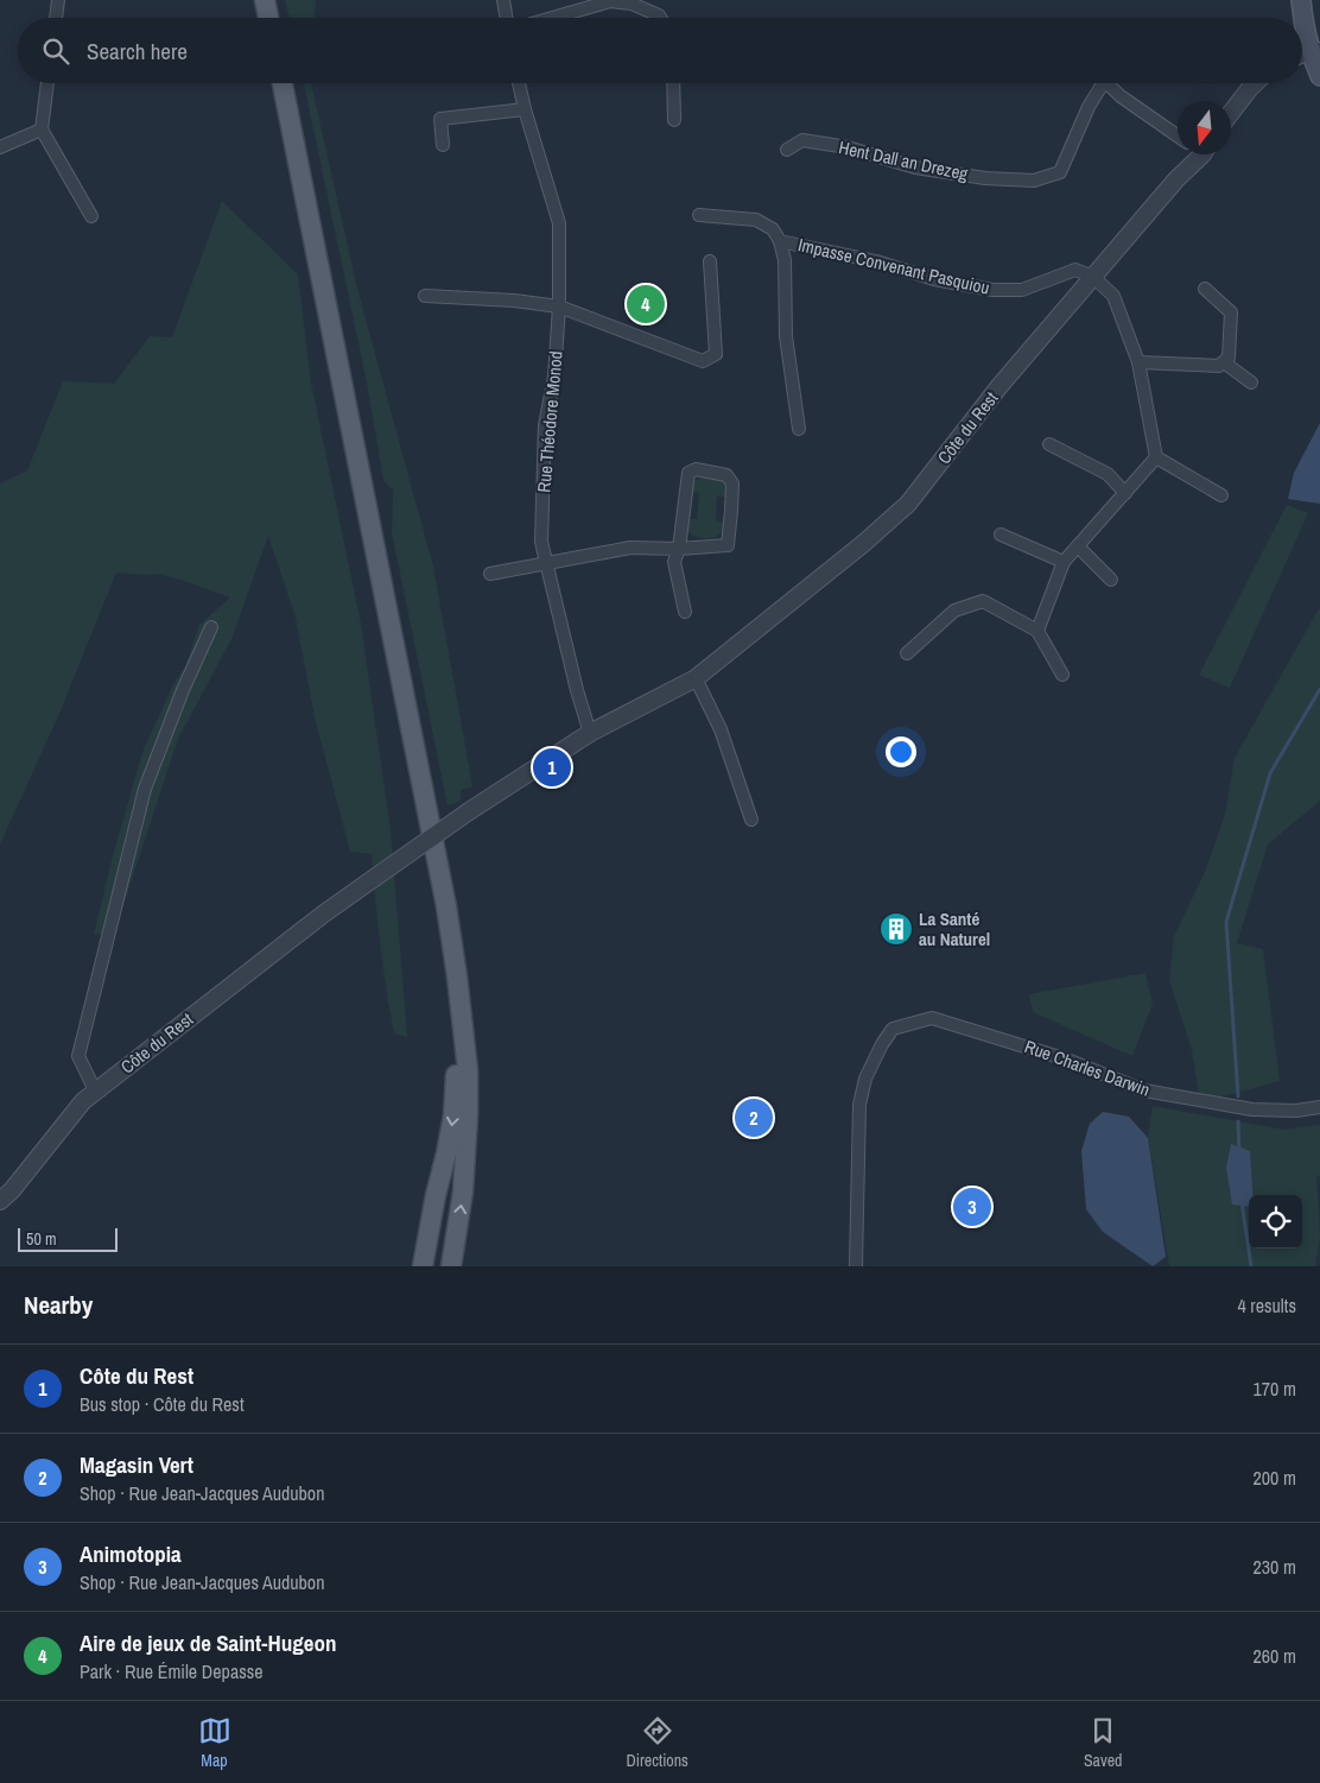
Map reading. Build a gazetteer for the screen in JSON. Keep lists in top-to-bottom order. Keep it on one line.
{"streets":{"street":["Hent Dall an Drezeg","Impasse Convenant Pasquiou","Rue Théodore Monod","Côte du Rest","Rue Charles Darwin"]},"crossings":[["Impasse Convenant Pasquiou","Côte du Rest"],["Rue Théodore Monod","Côte du Rest"]],"places":{"building":["La Santé au Naturel"]},"scale_bar":"50 m","north":"bottom","page":{"search":"Search here","pins":["4","1","2","3"],"scale":"50 m","heading":["Nearby","4 results"],"list":[{"mark":"1","name":"Côte du Rest","note":"Bus stop · Côte du Rest","value":"170 m"},{"mark":"2","name":"Magasin Vert","note":"Shop · Rue Jean-Jacques Audubon","value":"200 m"},{"mark":"3","name":"Animotopia","note":"Shop · Rue Jean-Jacques Audubon","value":"230 m"},{"mark":"4","name":"Aire de jeux de Saint-Hugeon","note":"Park · Rue Émile Depasse","value":"260 m"}],"nav":["Map","Directions","Saved"]}}
